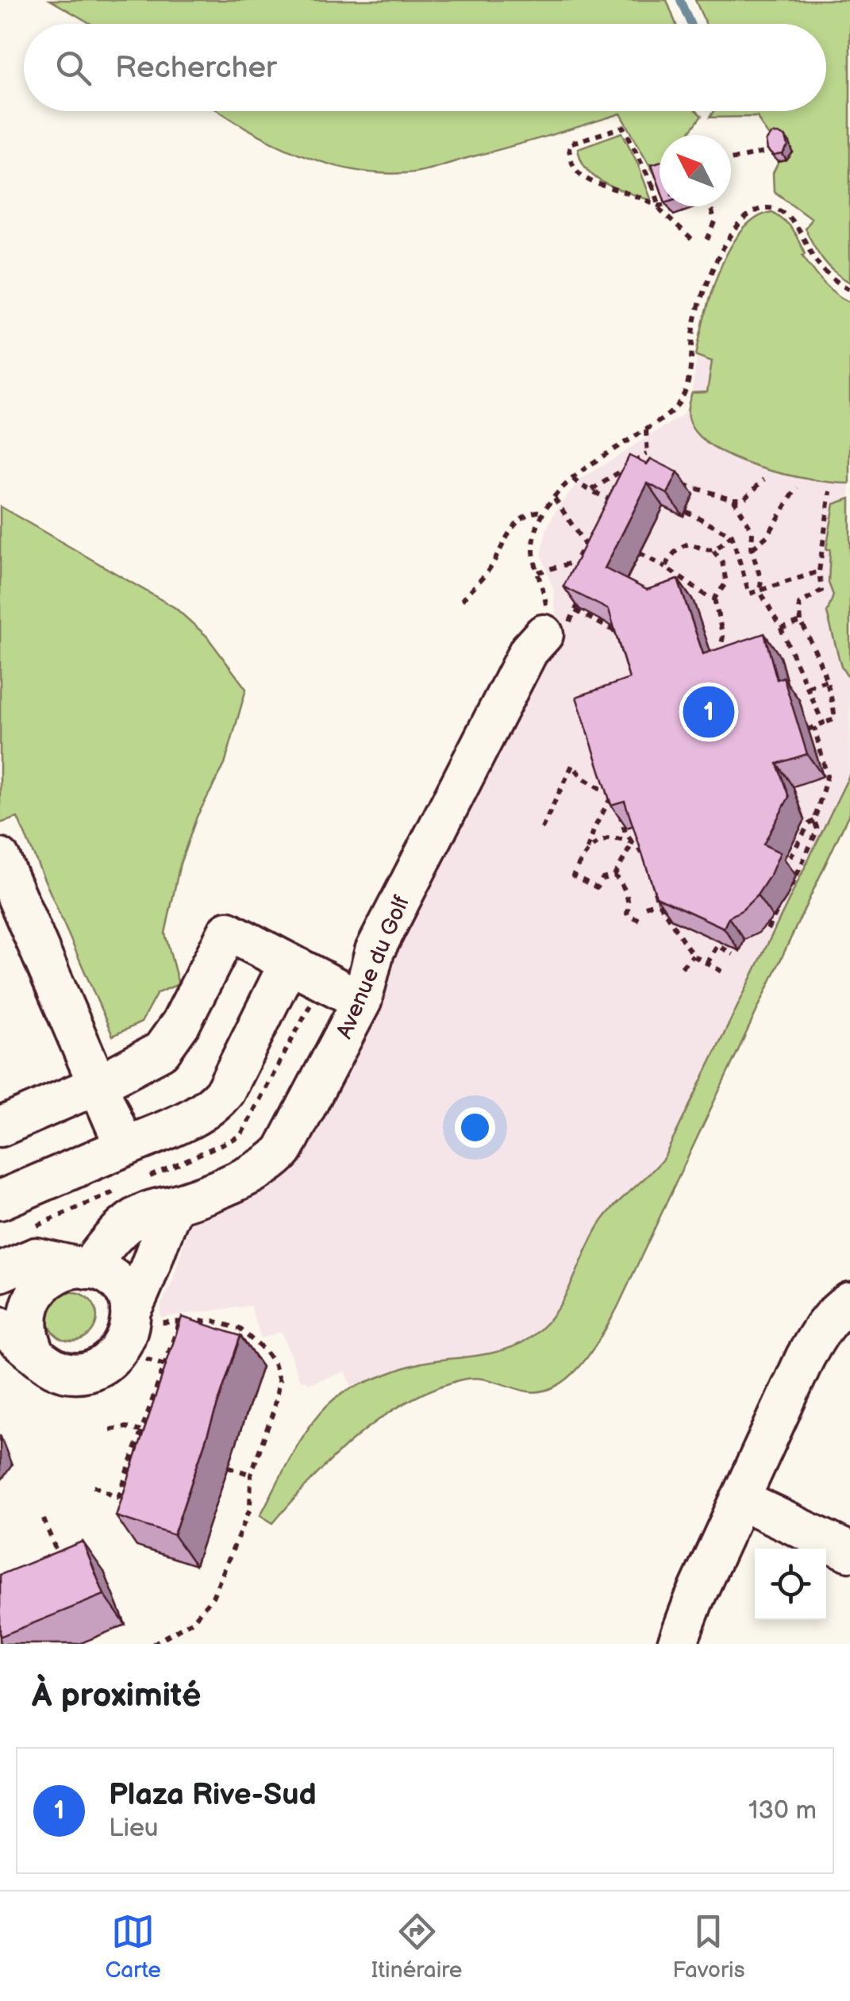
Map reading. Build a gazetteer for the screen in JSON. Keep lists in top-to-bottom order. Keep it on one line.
{"streets":{"street":["Avenue du Golf"]},"north":"top left","page":{"search":"Rechercher","pins":"1","heading":"À proximité","list":[{"mark":"1","name":"Plaza Rive-Sud","note":"Lieu","value":"130 m"}],"nav":["Carte","Itinéraire","Favoris"]}}
